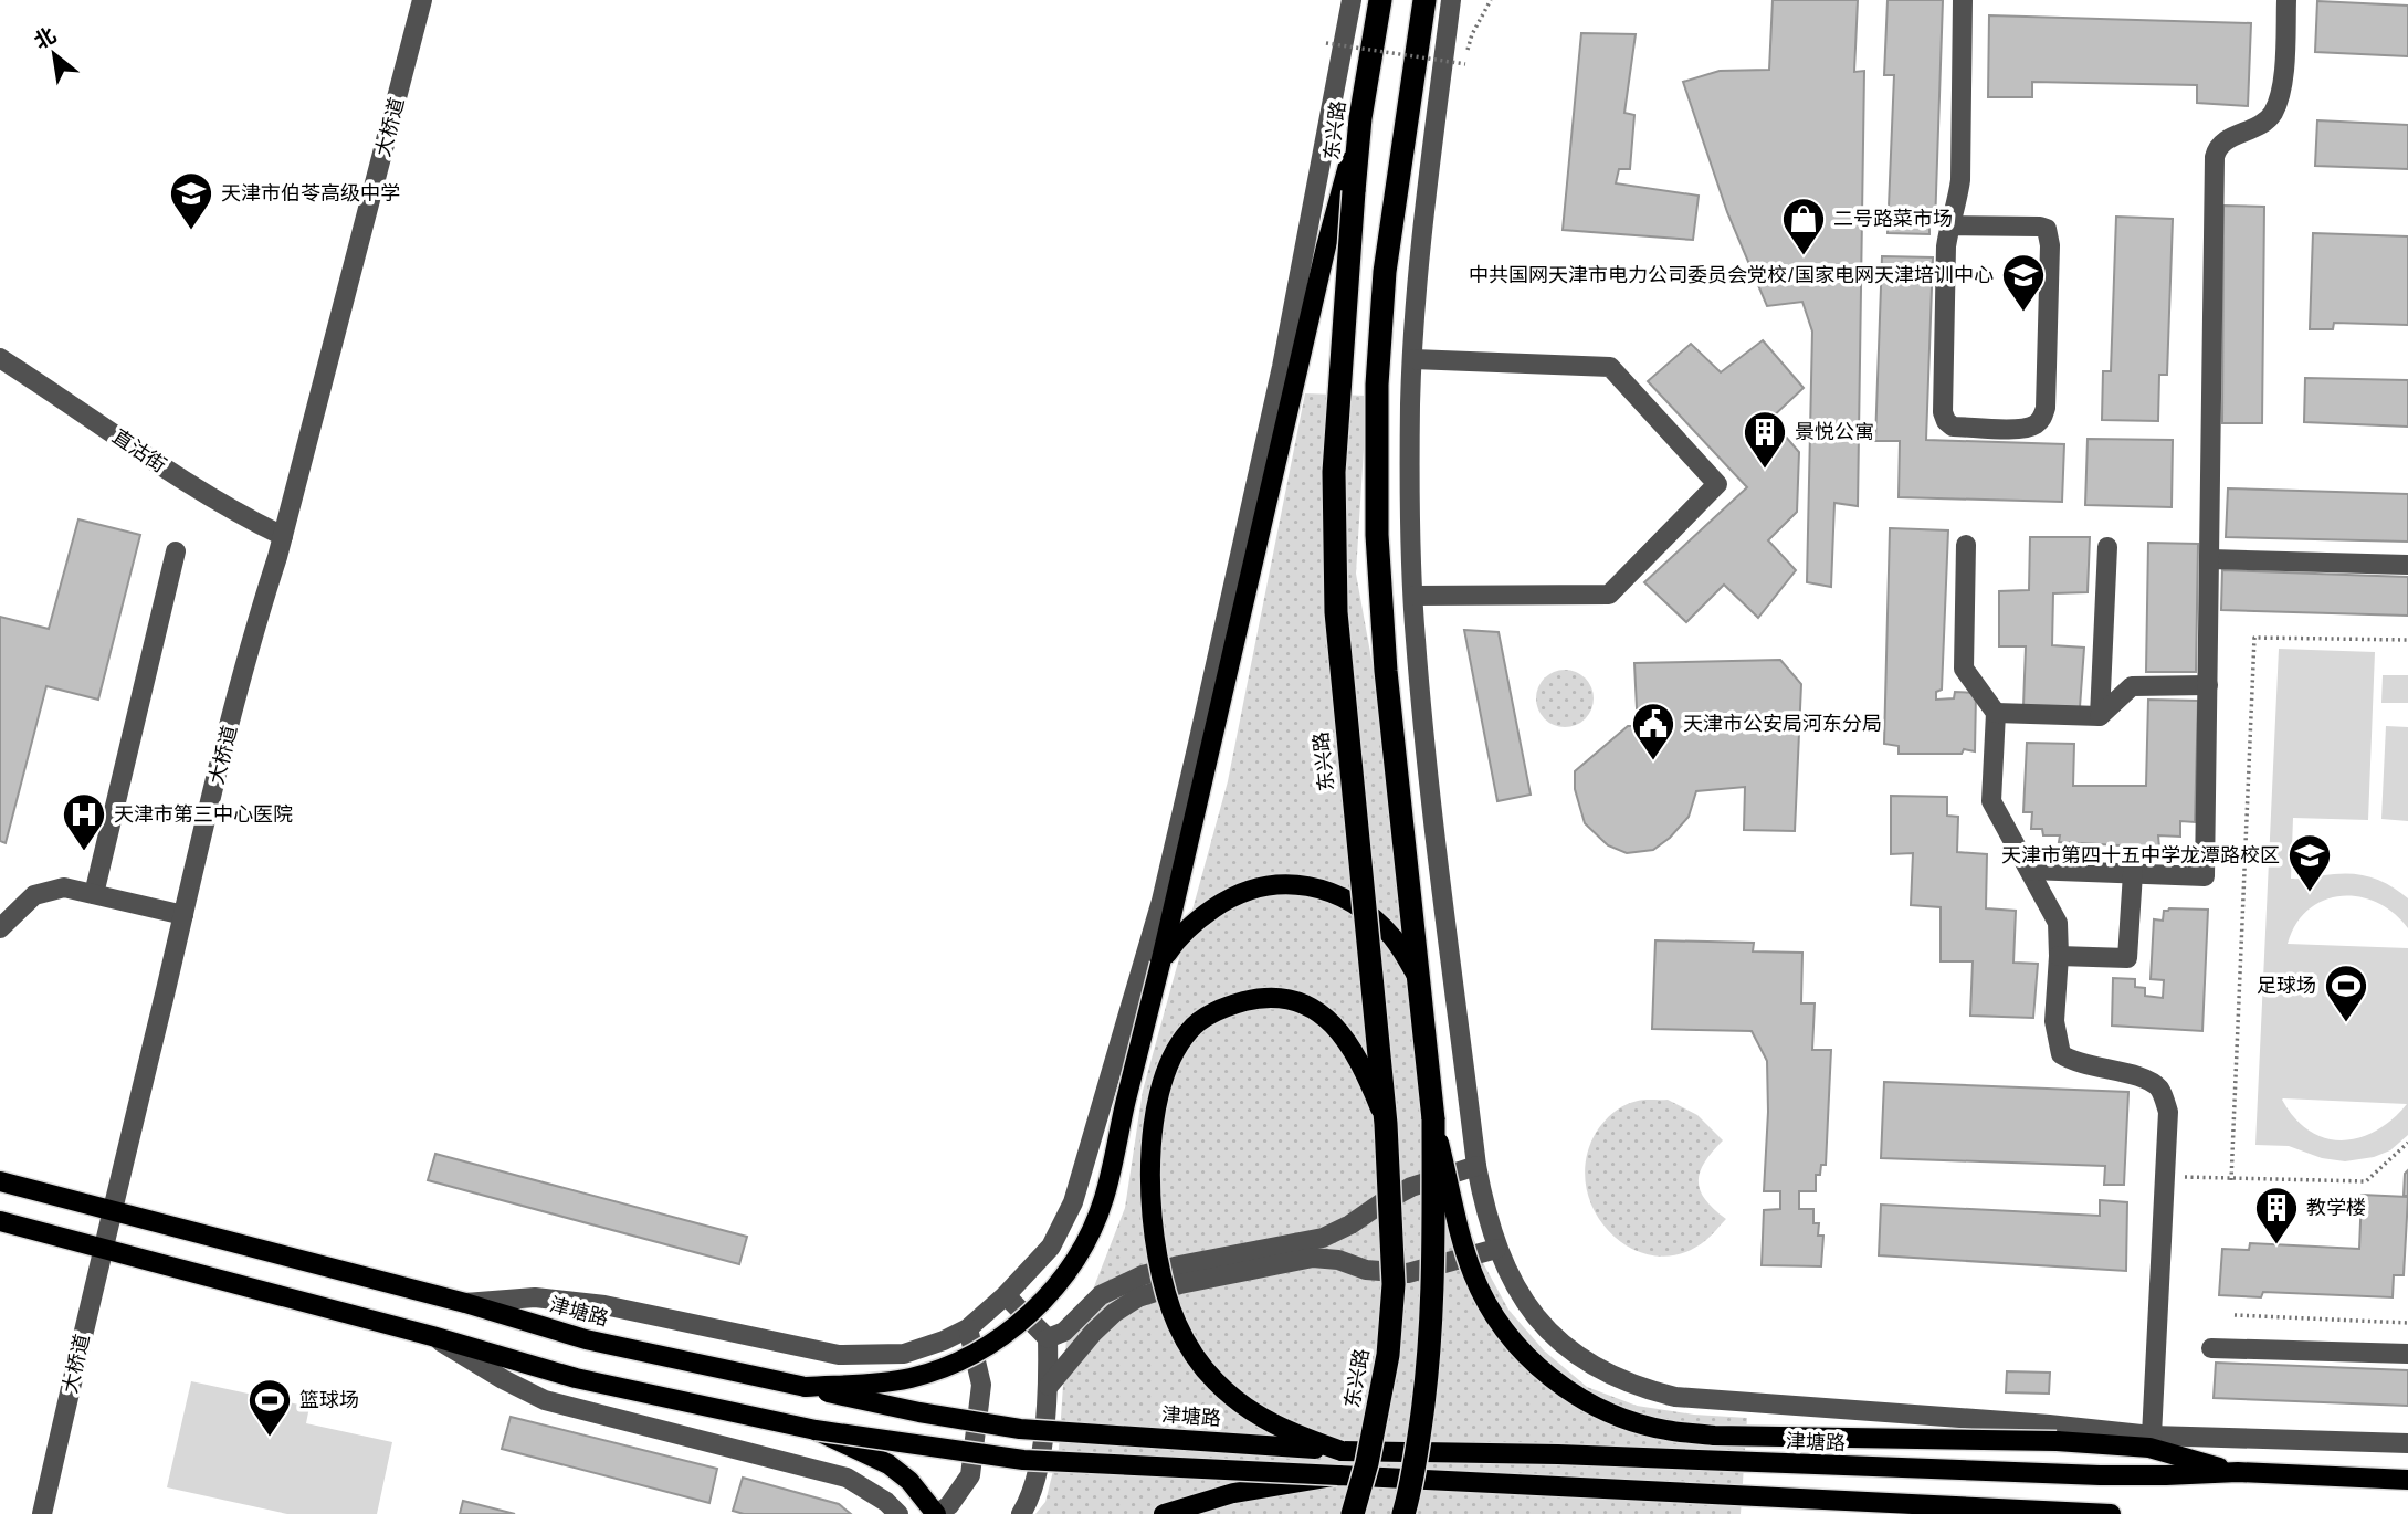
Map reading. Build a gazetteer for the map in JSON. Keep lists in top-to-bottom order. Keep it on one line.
{"streets":{"highway":["东兴路"],"main road":["津塘路"],"street":["大桥道","直沽街"]},"crossings":[["大桥道","直沽街"],["大桥道","津塘路"]],"places":{"school or university":["天津市伯苓高级中学","中共国网天津市电力公司委员会党校/国家电网天津培训中心","天津市第四十五中学龙潭路校区"],"shop":["二号路菜市场"],"building":["景悦公寓","教学楼"],"public building":["天津市公安局河东分局"],"hospital":["天津市第三中心医院"],"sports":["足球场","篮球场"]},"north":"top left"}
